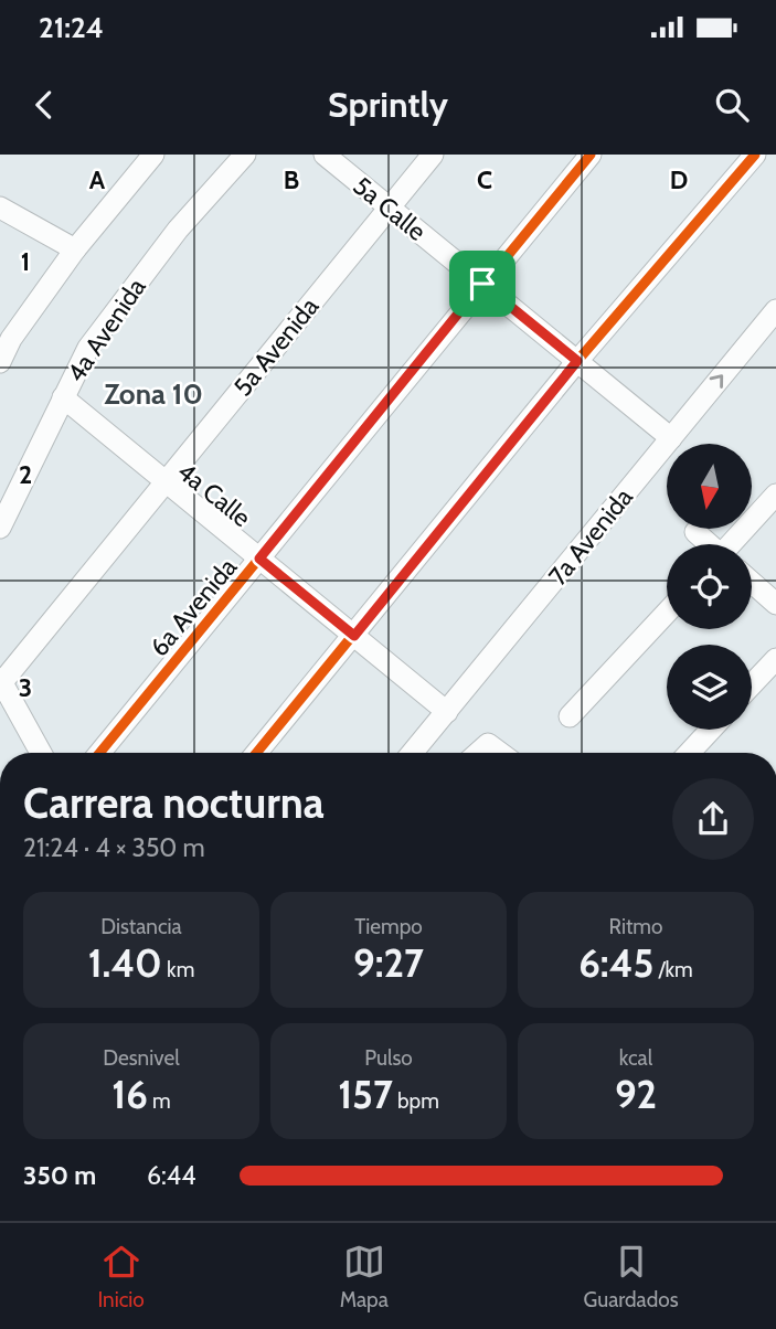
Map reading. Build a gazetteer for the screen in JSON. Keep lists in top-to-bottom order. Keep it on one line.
{"streets":{"street":["5a Calle","4a Avenida","5a Avenida","4a Calle","7a Avenida","6a Avenida"]},"crossings":[["5a Calle","5a Avenida"],["5a Calle","7a Avenida"],["5a Calle","6a Avenida"],["4a Avenida","4a Calle"],["5a Avenida","4a Calle"],["4a Calle","7a Avenida"],["4a Calle","6a Avenida"]],"districts":["Zona 10"],"north":"bottom","page":{"status":"21:24","header":"Sprintly","heading":["Carrera nocturna","21:24 · 4 × 350 m"],"stats":[["Distancia","1.40 km"],["Tiempo","9:27"],["Ritmo","6:45 /km"],["Desnivel","16 m"],["Pulso","157 bpm"],["kcal","92"]],"list":[{"name":"350 m","note":"6:44"}],"tabs":["Inicio","Mapa","Guardados"]},"grid":{"columns":["A","B","C","D"],"rows":["1","2","3"]}}
